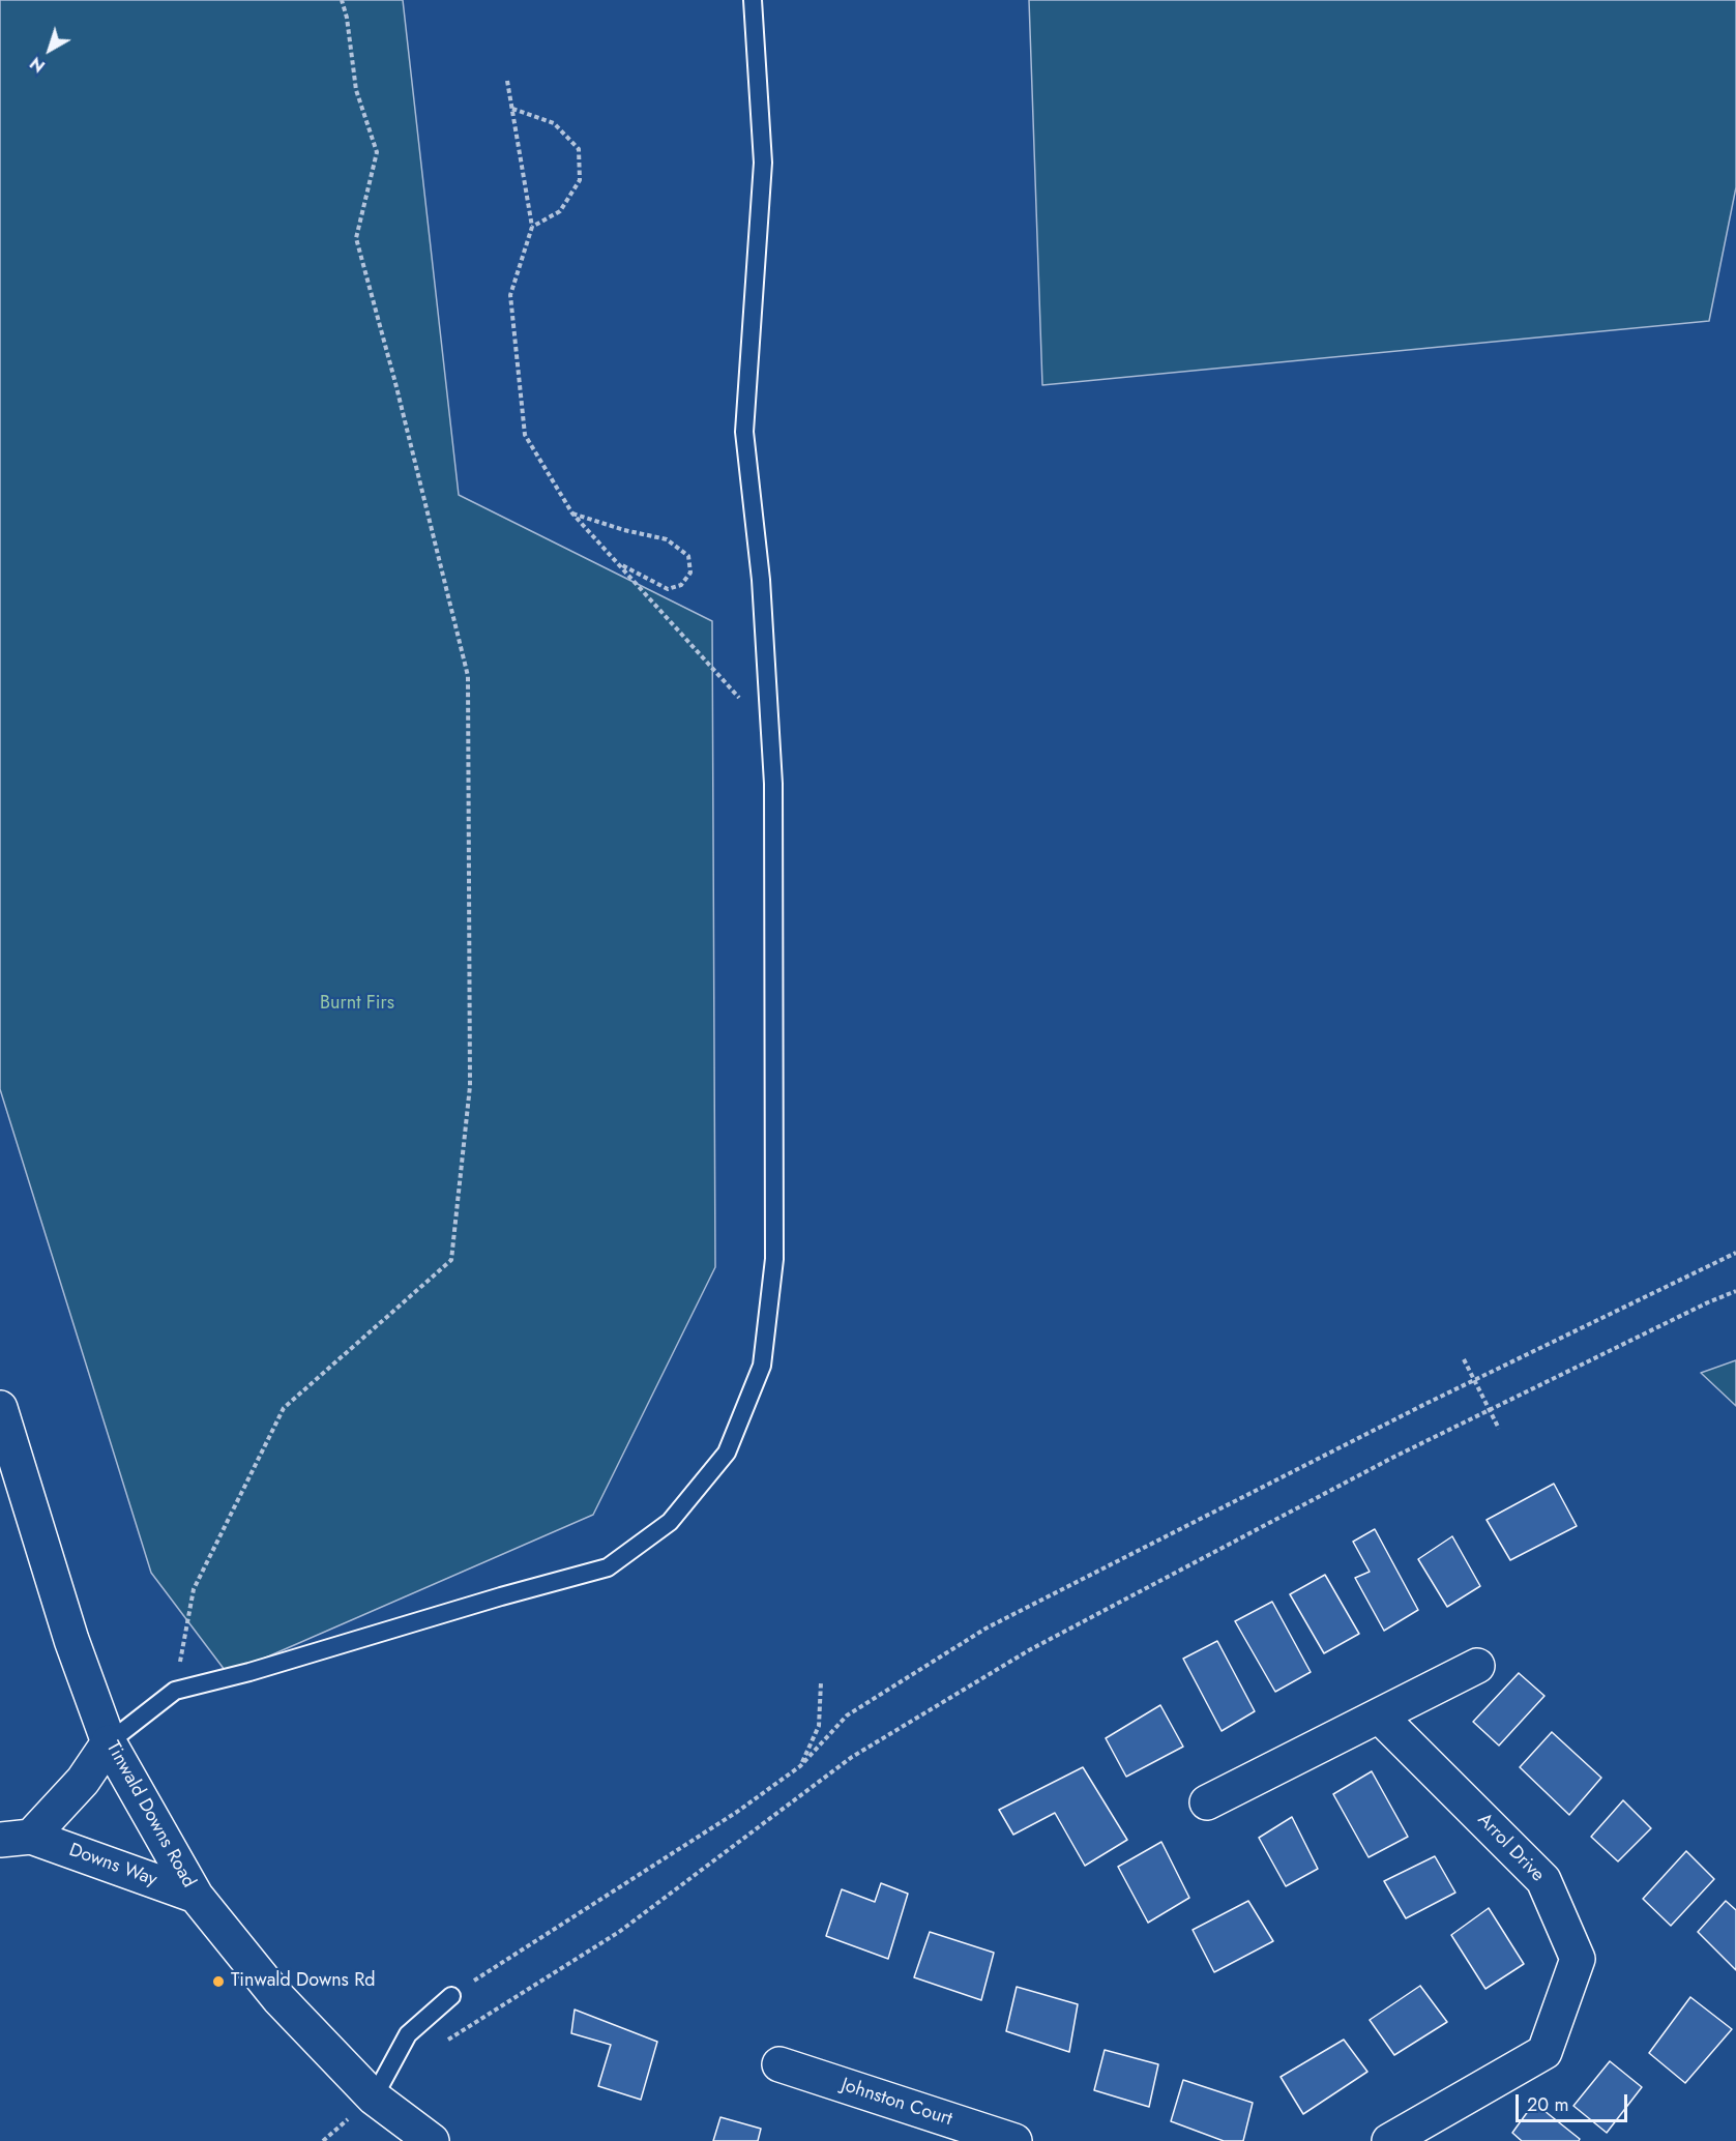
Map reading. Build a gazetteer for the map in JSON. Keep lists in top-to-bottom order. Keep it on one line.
{"streets":{"street":["Tinwald Downs Road","Arrol Drive","Downs Way","Johnston Court"]},"crossings":[["Tinwald Downs Road","Downs Way"]],"parks":["Burnt Firs"],"places":["Tinwald Downs Rd"],"scale_bar":"20 m","north":"bottom left"}
